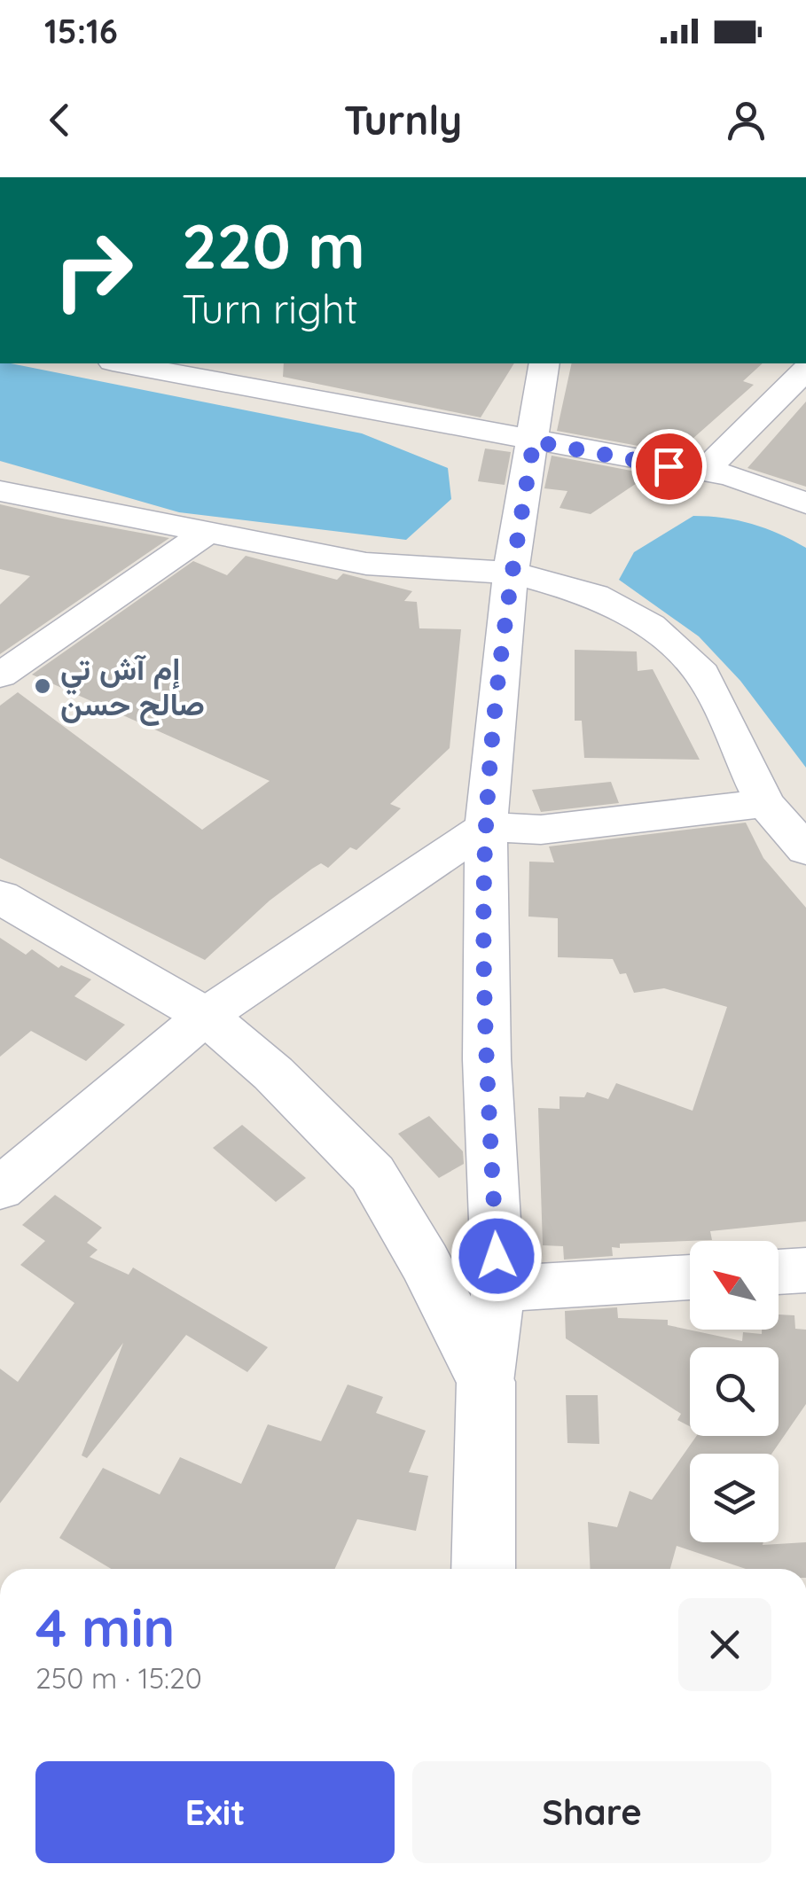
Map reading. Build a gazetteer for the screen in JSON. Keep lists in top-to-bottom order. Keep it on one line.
{"places":["إم آش تي صالح حسن"],"north":"top left","page":{"status":"15:16","header":"Turnly","turn":["220 m","Turn right"],"heading":["4 min","250 m · 15:20"],"buttons":["Exit","Share"]}}
